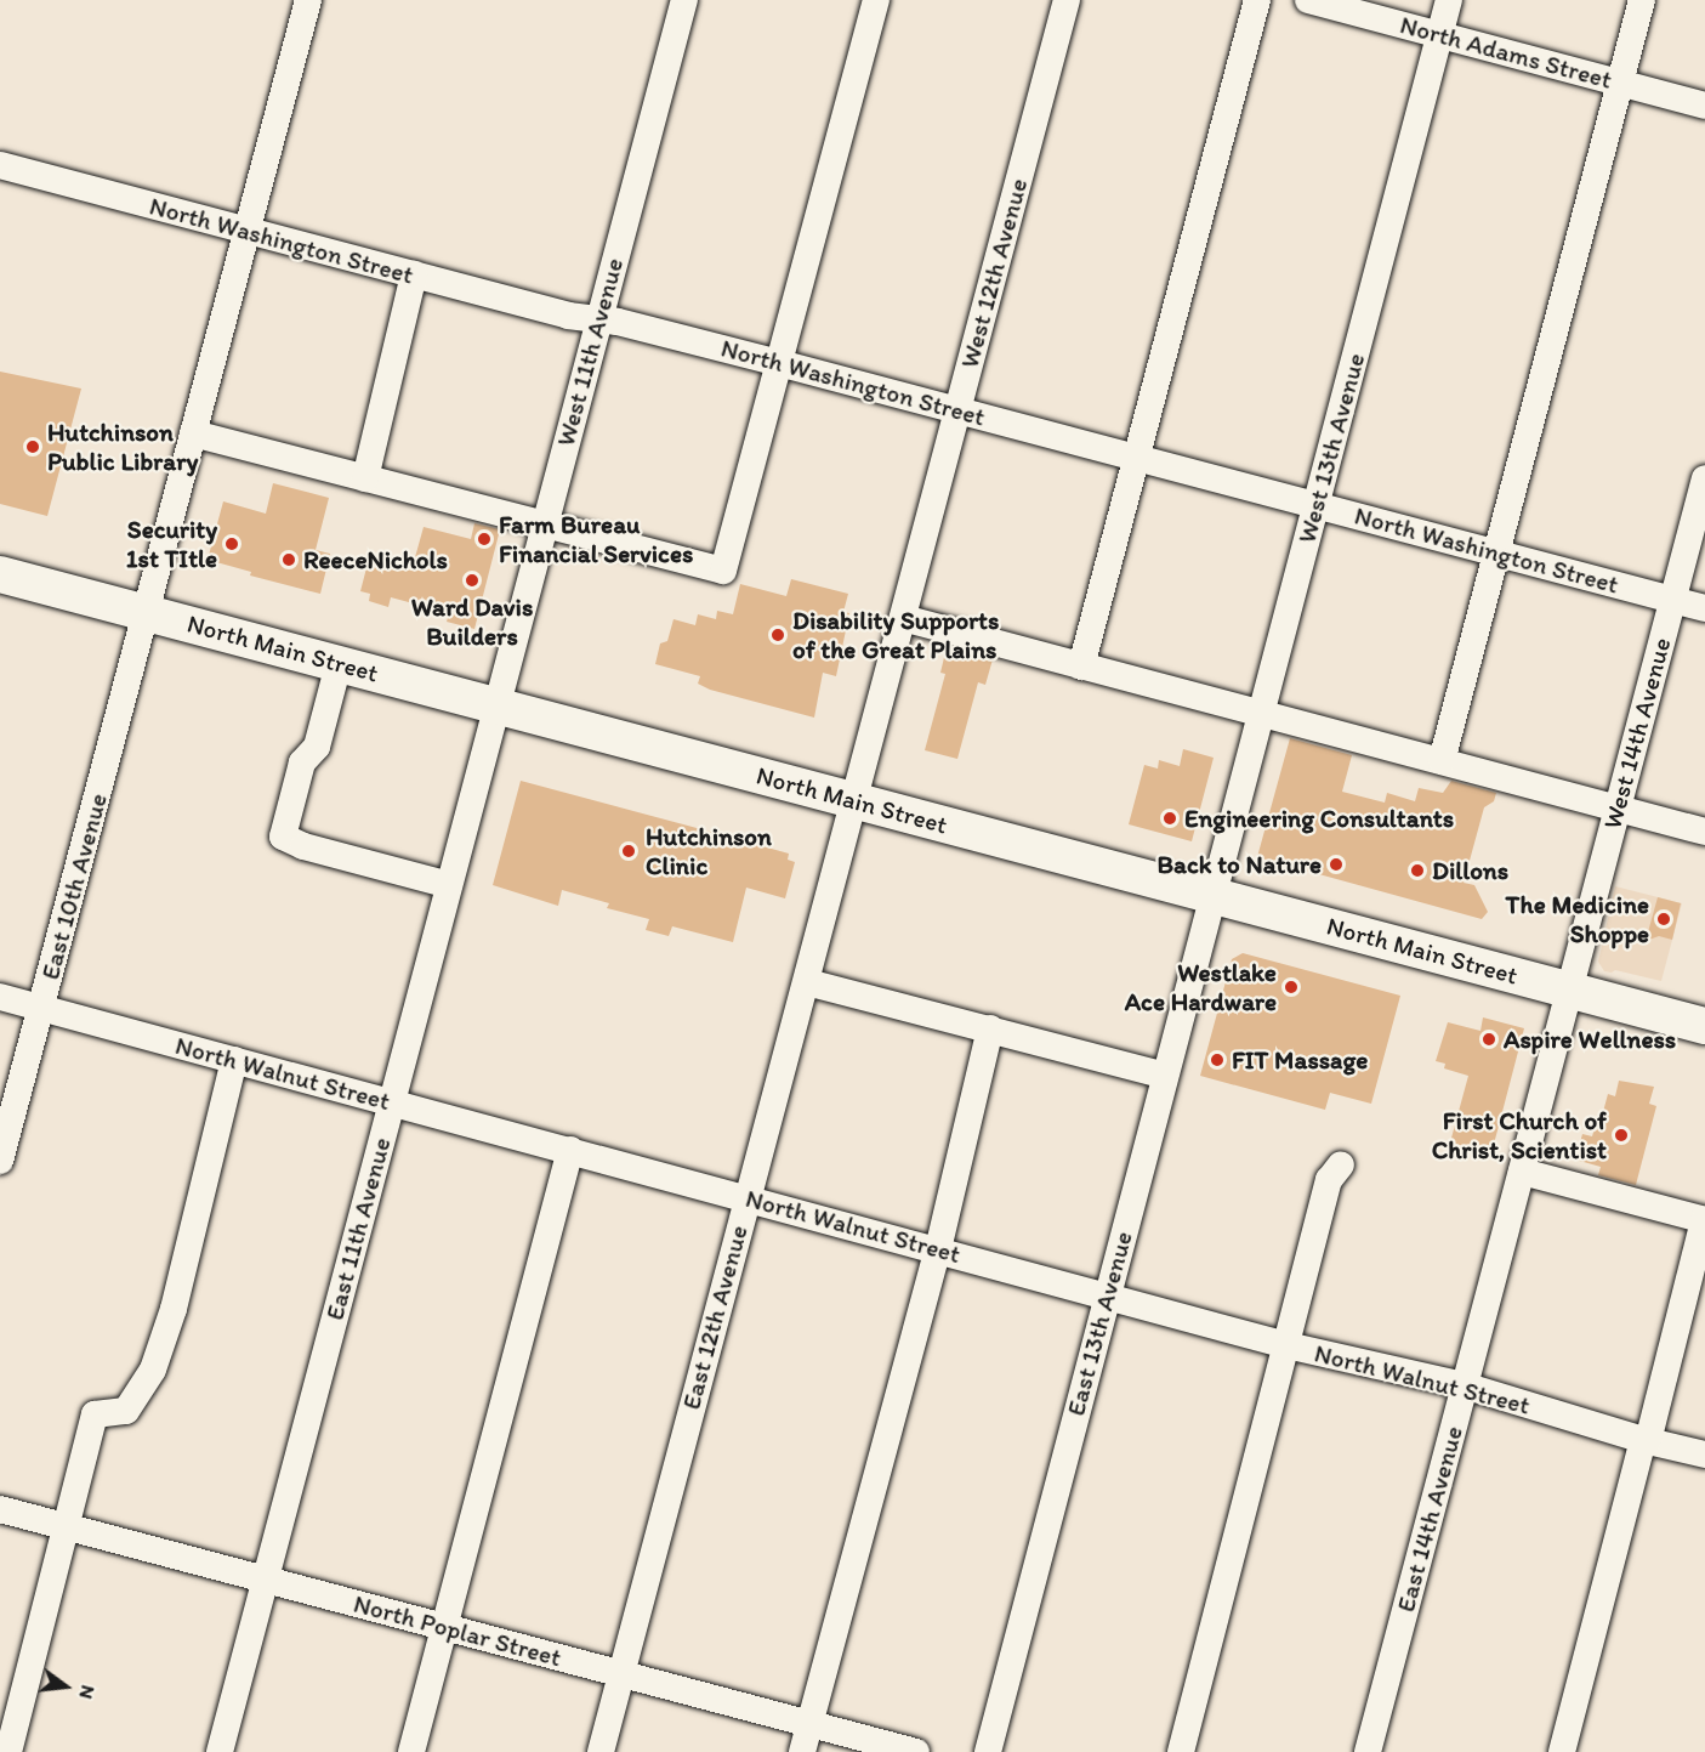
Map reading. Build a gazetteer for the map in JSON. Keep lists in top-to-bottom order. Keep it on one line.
{"streets":{"main road":["North Main Street"],"street":["North Adams Street","North Washington Street","West 12th Avenue","West 11th Avenue","West 13th Avenue","West 14th Avenue","East 10th Avenue","North Walnut Street","East 11th Avenue","East 12th Avenue","East 13th Avenue","East 14th Avenue","North Poplar Street"]},"crossings":[["North Adams Street","West 13th Avenue"],["North Washington Street","West 12th Avenue"],["North Washington Street","West 11th Avenue"],["North Washington Street","West 13th Avenue"],["North Washington Street","West 14th Avenue"],["North Washington Street","East 10th Avenue"],["West 12th Avenue","North Main Street"],["West 12th Avenue","East 12th Avenue"],["West 11th Avenue","North Main Street"],["West 11th Avenue","East 11th Avenue"],["West 13th Avenue","North Main Street"],["West 13th Avenue","East 13th Avenue"],["North Main Street","West 14th Avenue"],["North Main Street","East 10th Avenue"],["North Main Street","East 11th Avenue"],["North Main Street","East 12th Avenue"],["North Main Street","East 13th Avenue"],["North Main Street","East 14th Avenue"],["West 14th Avenue","East 14th Avenue"],["East 10th Avenue","North Walnut Street"],["North Walnut Street","East 11th Avenue"],["North Walnut Street","East 12th Avenue"],["North Walnut Street","East 13th Avenue"],["North Walnut Street","East 14th Avenue"],["East 11th Avenue","North Poplar Street"],["East 12th Avenue","North Poplar Street"]],"places":["Hutchinson Public Library","Farm Bureau Financial Services","Security 1st TItle","ReeceNichols","Ward Davis Builders","Disability Supports of the Great Plains","Engineering Consultants","Hutchinson Clinic","Back to Nature","Dillons","The Medicine Shoppe","Westlake Ace Hardware","Aspire Wellness","FIT Massage","First Church of Christ, Scientist"],"north":"right"}
